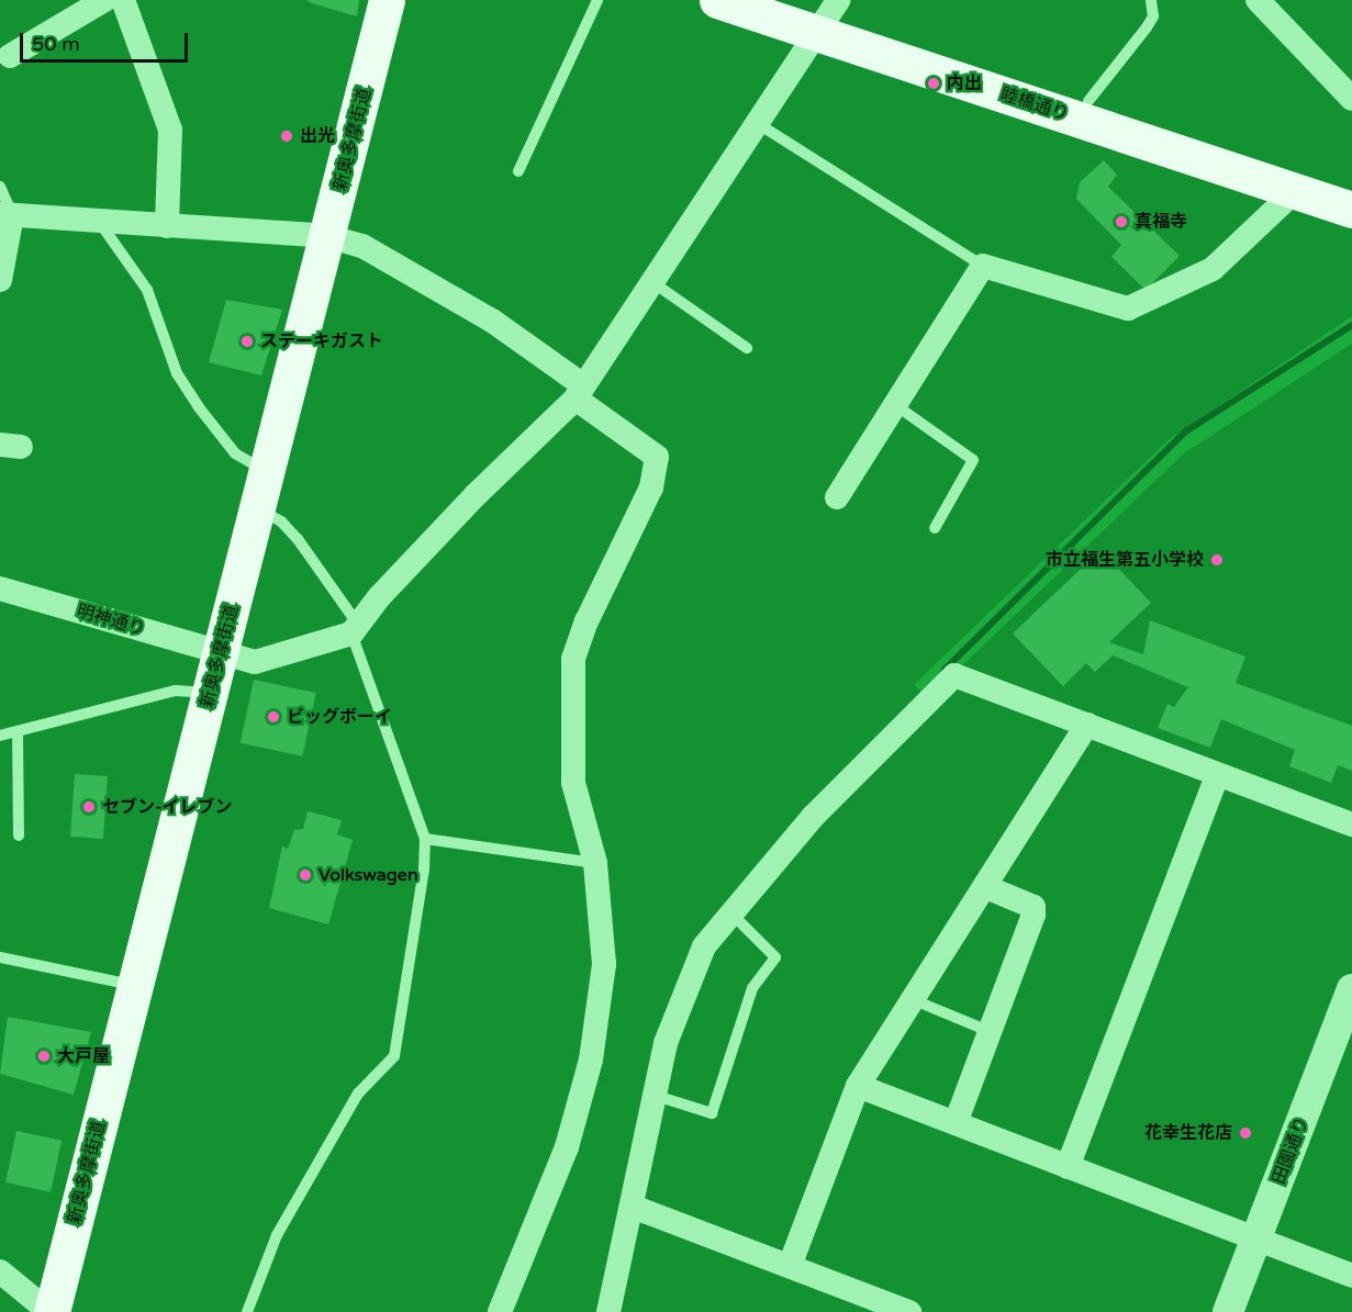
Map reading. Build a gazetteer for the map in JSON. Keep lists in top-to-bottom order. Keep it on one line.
{"streets":{"main road":["睦橋通り","新奥多摩街道"],"street":["明神通り","田園通り"]},"crossings":[["新奥多摩街道","明神通り"]],"places":["内出","出光","真福寺","ステーキガスト","市立福生第五小学校","ビッグボーイ","セブン-イレブン","Volkswagen","大戸屋","花幸生花店"],"scale_bar":"50 m"}
